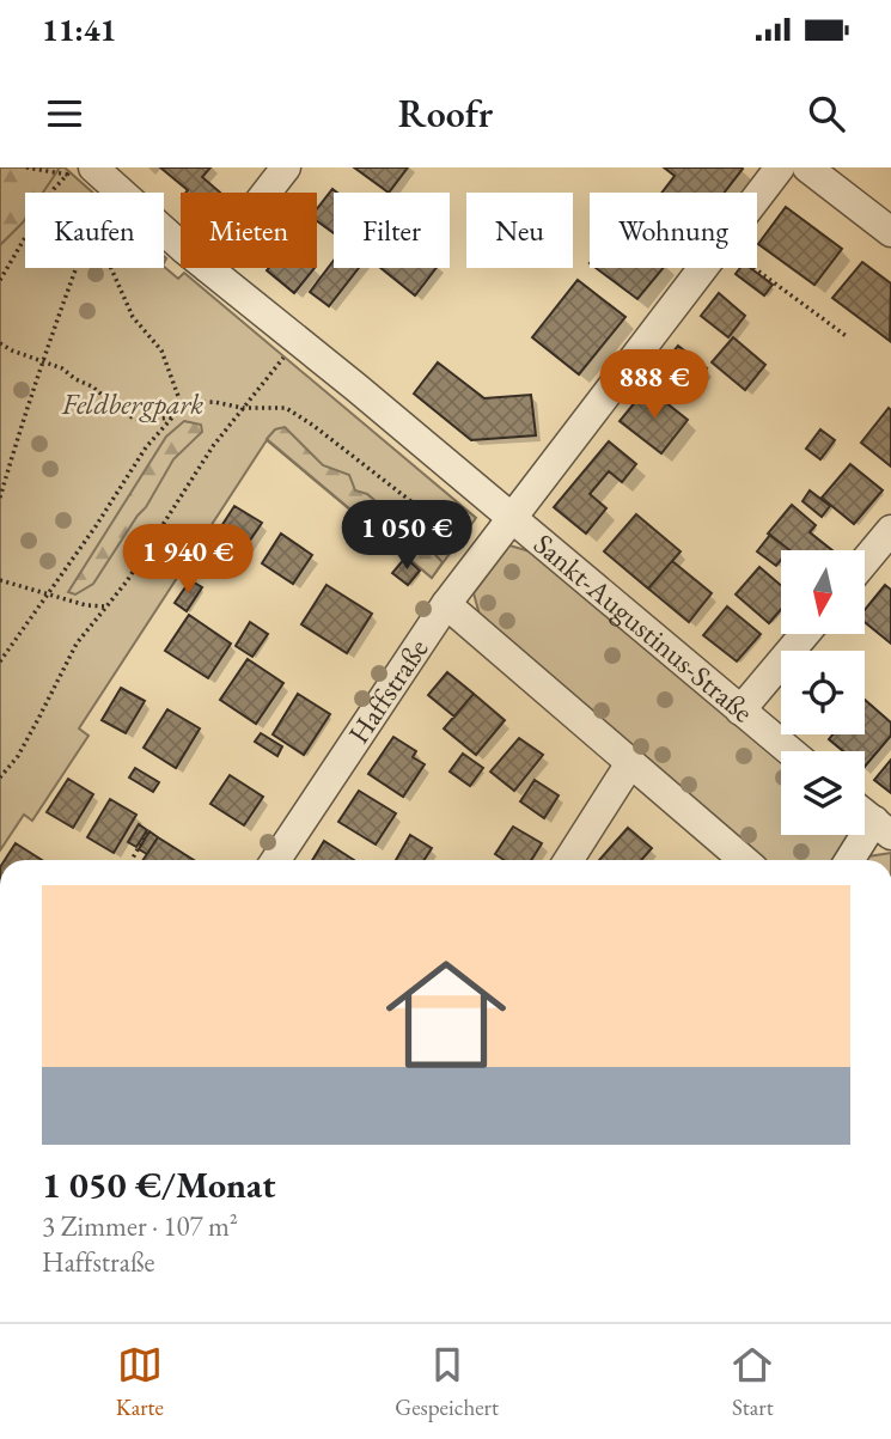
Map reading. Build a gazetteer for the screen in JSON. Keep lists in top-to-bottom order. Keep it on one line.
{"streets":{"street":["Sankt-Augustinus-Straße","Haffstraße"]},"crossings":[["Sankt-Augustinus-Straße","Haffstraße"]],"parks":["Feldbergpark"],"north":"bottom","page":{"status":"11:41","header":"Roofr","chip":["Kaufen","Mieten","Filter","Neu","Wohnung"],"price":["888 €","1 050 €","1 940 €"],"list":[{"name":"1 050 €/Monat","note":"3 Zimmer · 107 m² · Haffstraße"}],"tabs":["Karte","Gespeichert","Start"]}}
